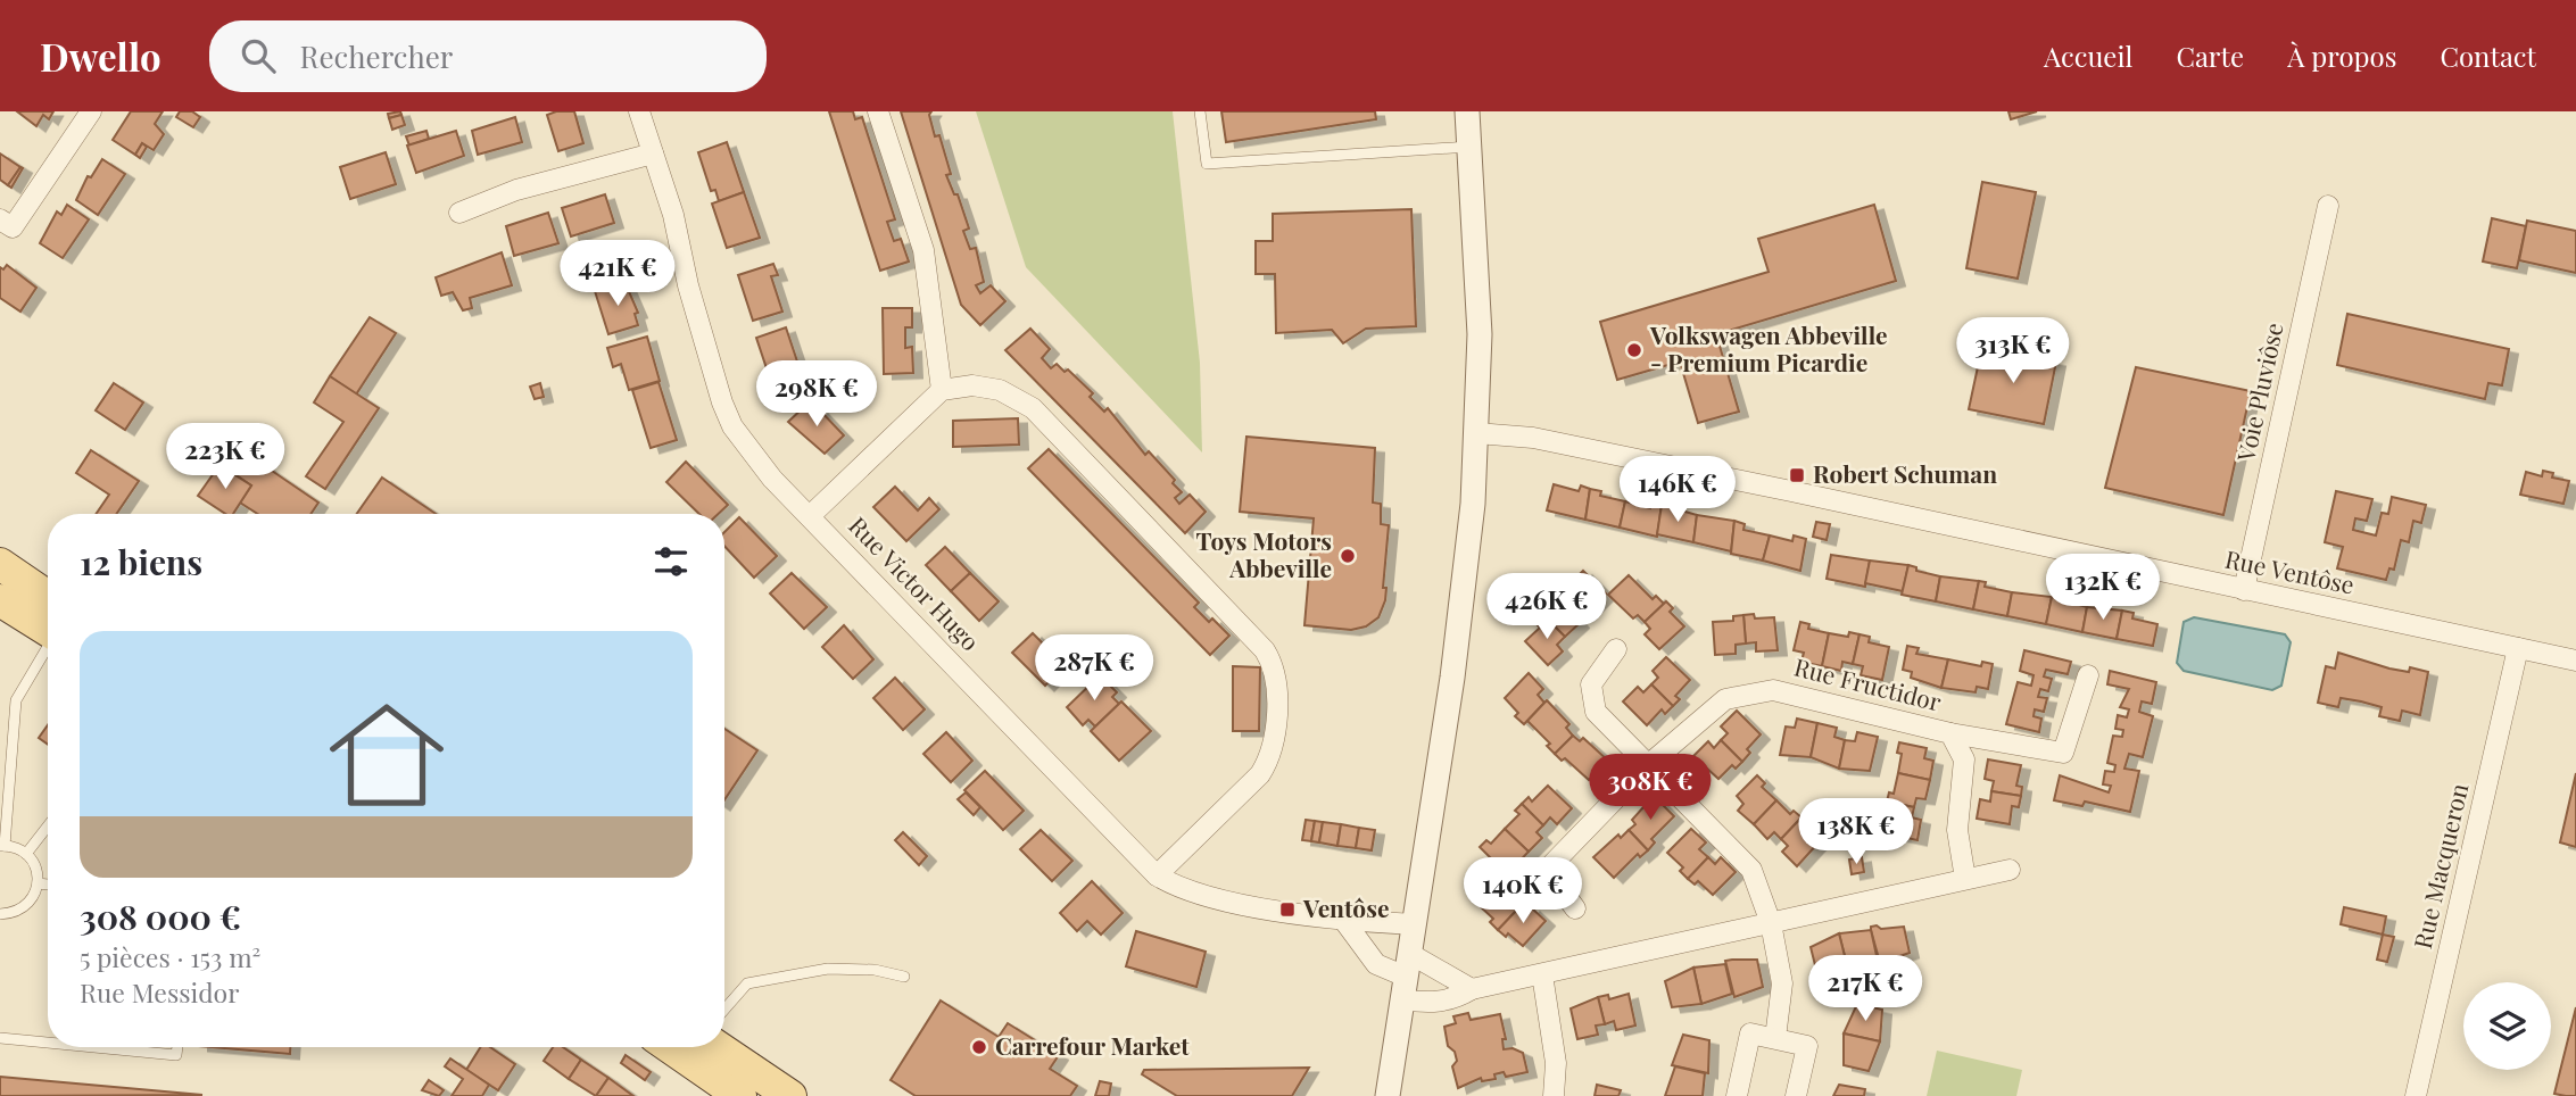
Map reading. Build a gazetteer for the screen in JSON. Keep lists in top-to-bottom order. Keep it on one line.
{"streets":{"street":["Voie Pluviôse","Rue Ventôse","Rue Victor Hugo","Rue Fructidor","Rue Macqueron"]},"crossings":[["Voie Pluviôse","Rue Ventôse"],["Rue Ventôse","Rue Macqueron"]],"places":{"other":["Volkswagen Abbeville - Premium Picardie","Toys Motors Abbeville","Carrefour Market"],"transit":["Robert Schuman","Ventôse"]},"page":{"header":"Dwello","search":"Rechercher","nav":["Accueil","Carte","À propos","Contact"],"price":["421K €","313K €","298K €","223K €","146K €","132K €","426K €","287K €","308K €","138K €","140K €","217K €"],"heading":"12 biens","list":[{"name":"308 000 €","note":"5 pièces · 153 m² · Rue Messidor"}]}}
